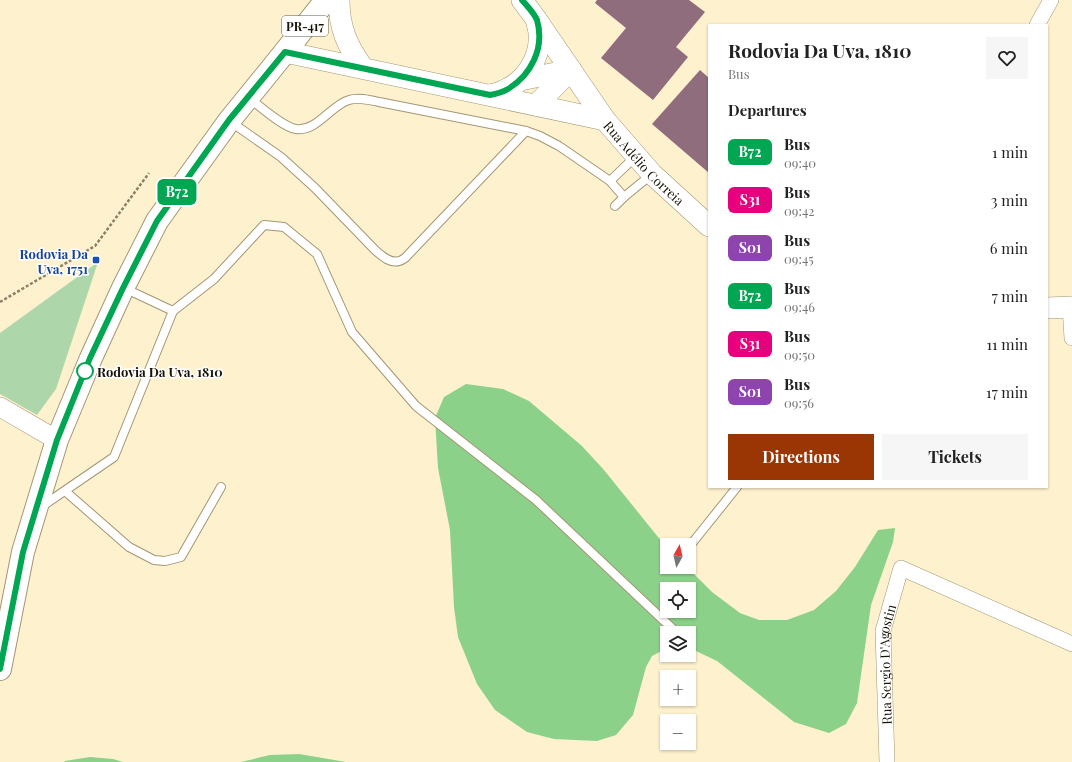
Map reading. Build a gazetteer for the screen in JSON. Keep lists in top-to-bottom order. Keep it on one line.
{"streets":{"highway":["PR-417"],"main road":["Rua Adélio Correia"],"street":["Rua Sergio D'Agostin"]},"crossings":[["PR-417","Rua Adélio Correia"]],"places":{"transit":["Rodovia Da Uva, 1751"],"other":["Rodovia Da Uva, 1810"]},"lines":["bus line B72"],"north":"top","page":{"on_map":"B72","heading":[["Rodovia Da Uva, 1810","Bus"],"Departures"],"list":[{"mark":"B72","name":"Bus","note":"09:40","value":"1 min"},{"mark":"S31","name":"Bus","note":"09:42","value":"3 min"},{"mark":"S01","name":"Bus","note":"09:45","value":"6 min"},{"mark":"B72","name":"Bus","note":"09:46","value":"7 min"},{"mark":"S31","name":"Bus","note":"09:50","value":"11 min"},{"mark":"S01","name":"Bus","note":"09:56","value":"17 min"}],"buttons":["Directions","Tickets"],"map_buttons":["+","−"]}}
